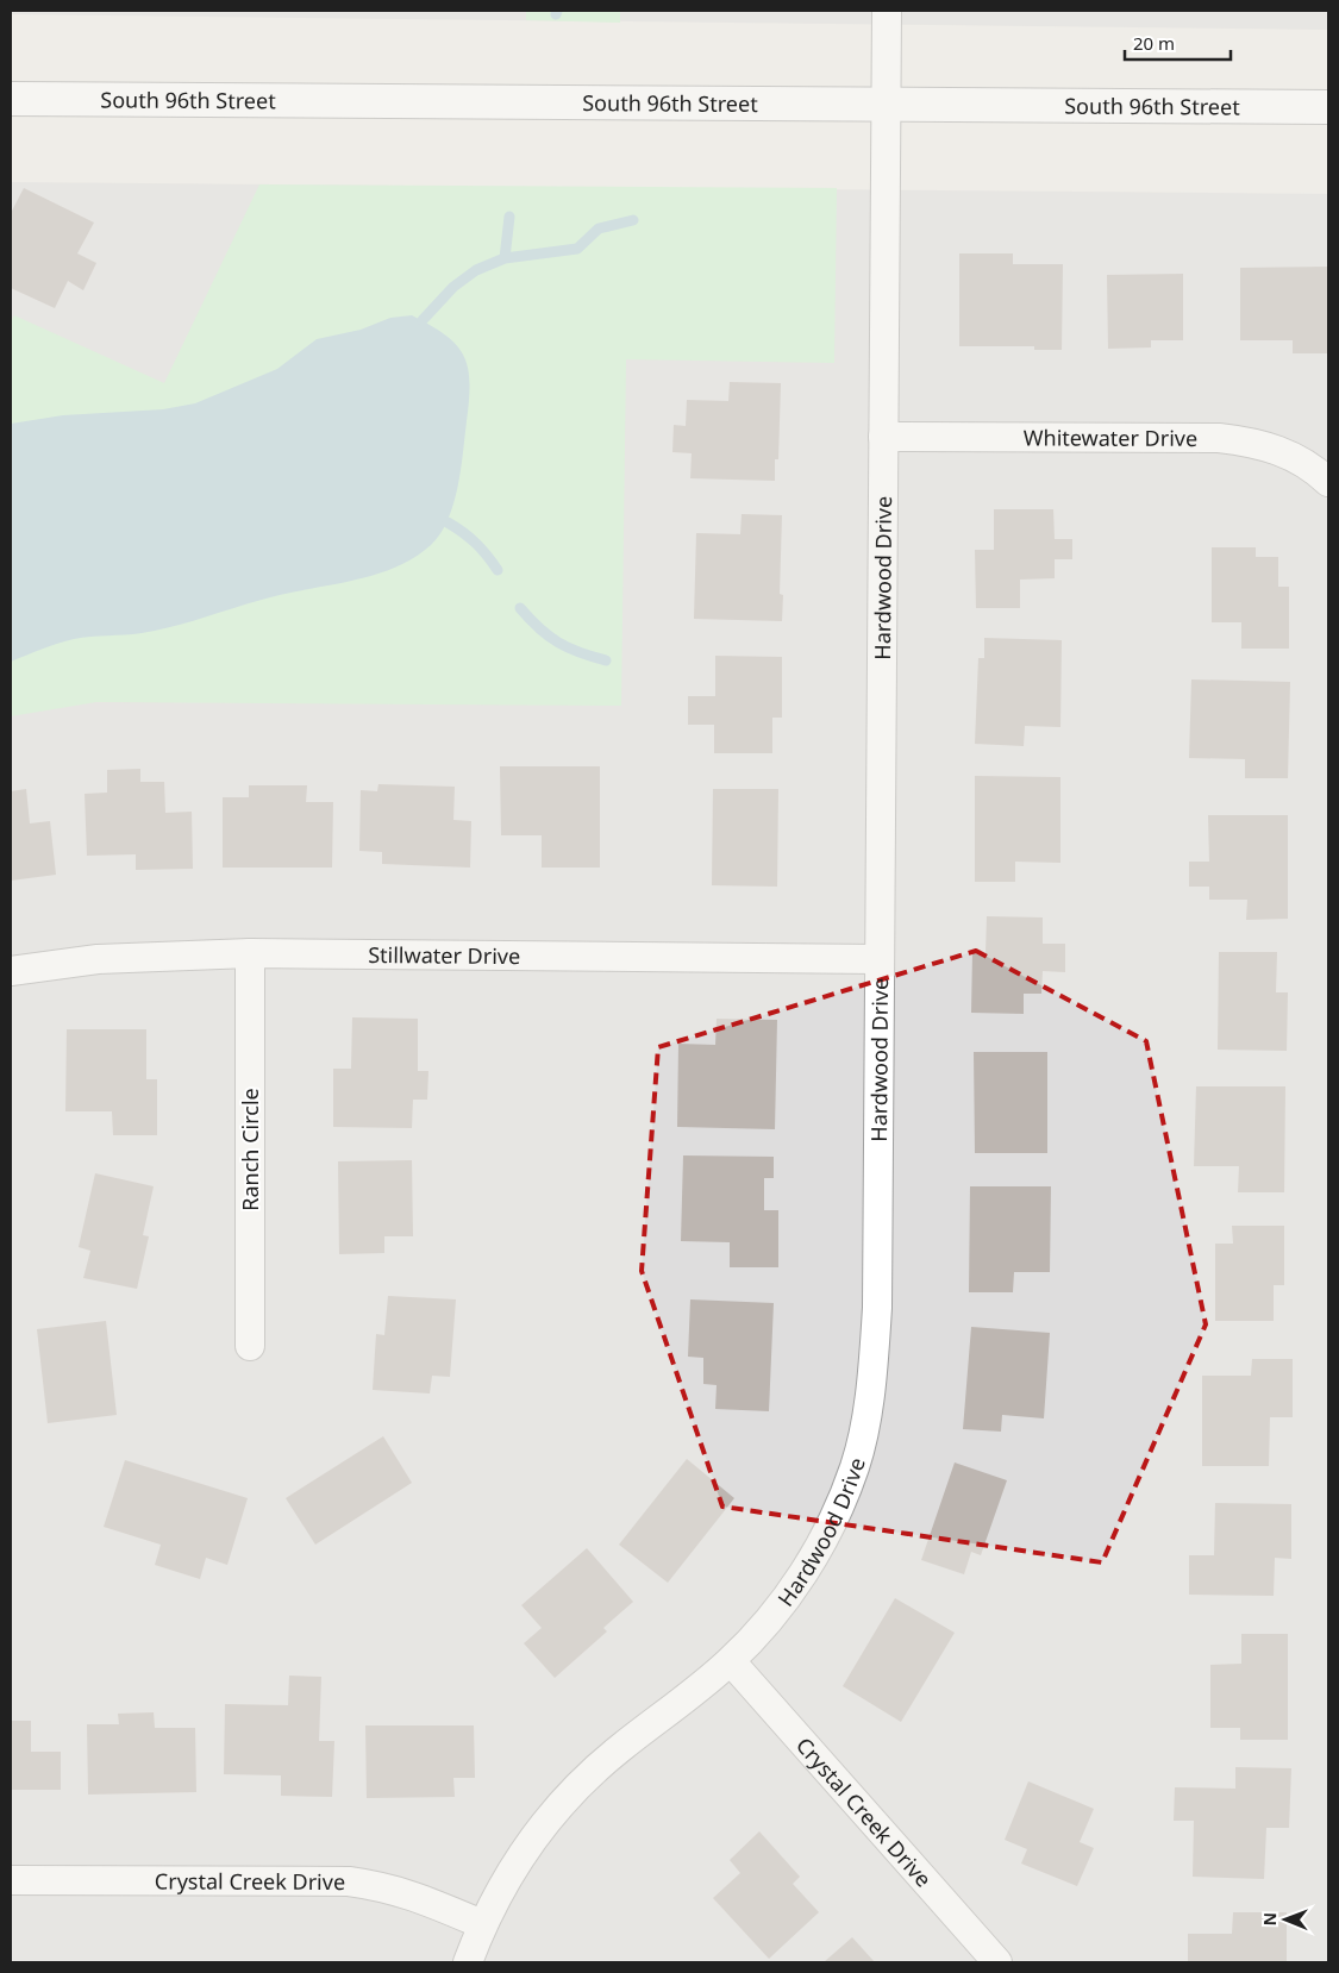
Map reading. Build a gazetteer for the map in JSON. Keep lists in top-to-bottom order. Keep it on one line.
{"streets":{"street":["South 96th Street","Whitewater Drive","Hardwood Drive","Stillwater Drive","Ranch Circle","Crystal Creek Drive"]},"crossings":[["South 96th Street","Hardwood Drive"],["Whitewater Drive","Hardwood Drive"],["Hardwood Drive","Stillwater Drive"],["Hardwood Drive","Crystal Creek Drive"],["Stillwater Drive","Ranch Circle"]],"scale_bar":"20 m","north":"left"}
